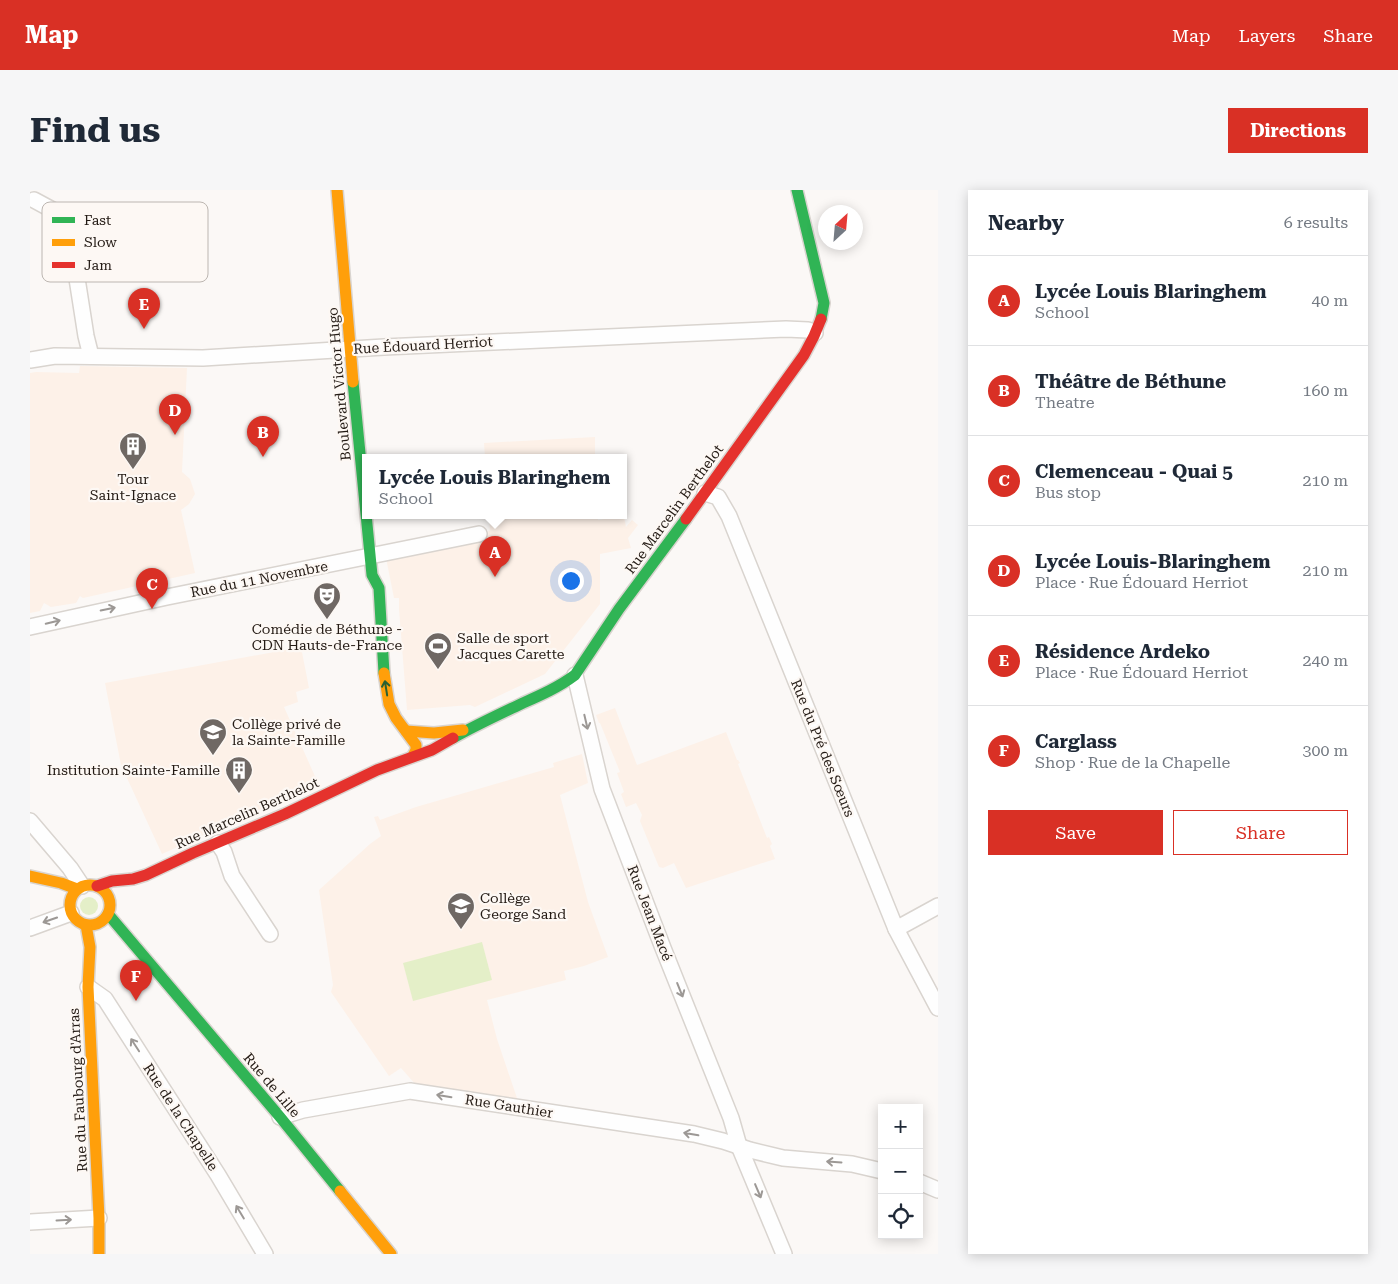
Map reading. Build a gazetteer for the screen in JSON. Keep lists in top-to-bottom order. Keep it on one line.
{"streets":{"main road":["Boulevard Victor Hugo","Rue Marcelin Berthelot","Rue de Lille","Rue du Faubourg d'Arras"],"street":["Rue Édouard Herriot","Rue du 11 Novembre","Rue du Pré des Sœurs","Rue Jean Macé","Rue Gauthier","Rue de la Chapelle"]},"crossings":[["Rue Édouard Herriot","Boulevard Victor Hugo"],["Rue Édouard Herriot","Rue Marcelin Berthelot"],["Boulevard Victor Hugo","Rue Marcelin Berthelot"],["Boulevard Victor Hugo","Rue du 11 Novembre"],["Rue Marcelin Berthelot","Rue du Pré des Sœurs"],["Rue Marcelin Berthelot","Rue Jean Macé"],["Rue Marcelin Berthelot","Rue de Lille"],["Rue Marcelin Berthelot","Rue du Faubourg d'Arras"],["Rue Jean Macé","Rue Gauthier"],["Rue de Lille","Rue du Faubourg d'Arras"],["Rue de Lille","Rue Gauthier"],["Rue du Faubourg d'Arras","Rue de la Chapelle"]],"one_way":["Rue du 11 Novembre","Rue Jean Macé","Rue Gauthier","Rue de la Chapelle"],"places":{"building":["Tour Saint-Ignace","Institution Sainte-Famille"],"theatre":["Comédie de Béthune - CDN Hauts-de-France"],"sports":["Salle de sport Jacques Carette"],"school or university":["Collège privé de la Sainte-Famille","Collège George Sand"]},"legend":["Fast","Slow","Jam"],"north":"top right","page":{"header":"Map","nav":["Map","Layers","Share"],"buttons":["Directions",["Save","Share"]],"title":"Find us","heading":["Nearby","6 results"],"list":[{"mark":"A","name":"Lycée Louis Blaringhem","note":"School","value":"40 m"},{"mark":"B","name":"Théâtre de Béthune","note":"Theatre","value":"160 m"},{"mark":"C","name":"Clemenceau - Quai 5","note":"Bus stop","value":"210 m"},{"mark":"D","name":"Lycée Louis-Blaringhem","note":"Place · Rue Édouard Herriot","value":"210 m"},{"mark":"E","name":"Résidence Ardeko","note":"Place · Rue Édouard Herriot","value":"240 m"},{"mark":"F","name":"Carglass","note":"Shop · Rue de la Chapelle","value":"300 m"}],"pins":["E","D","B","A","C","F"],"popup":["Lycée Louis Blaringhem","School"],"map_buttons":["+","−"]}}
